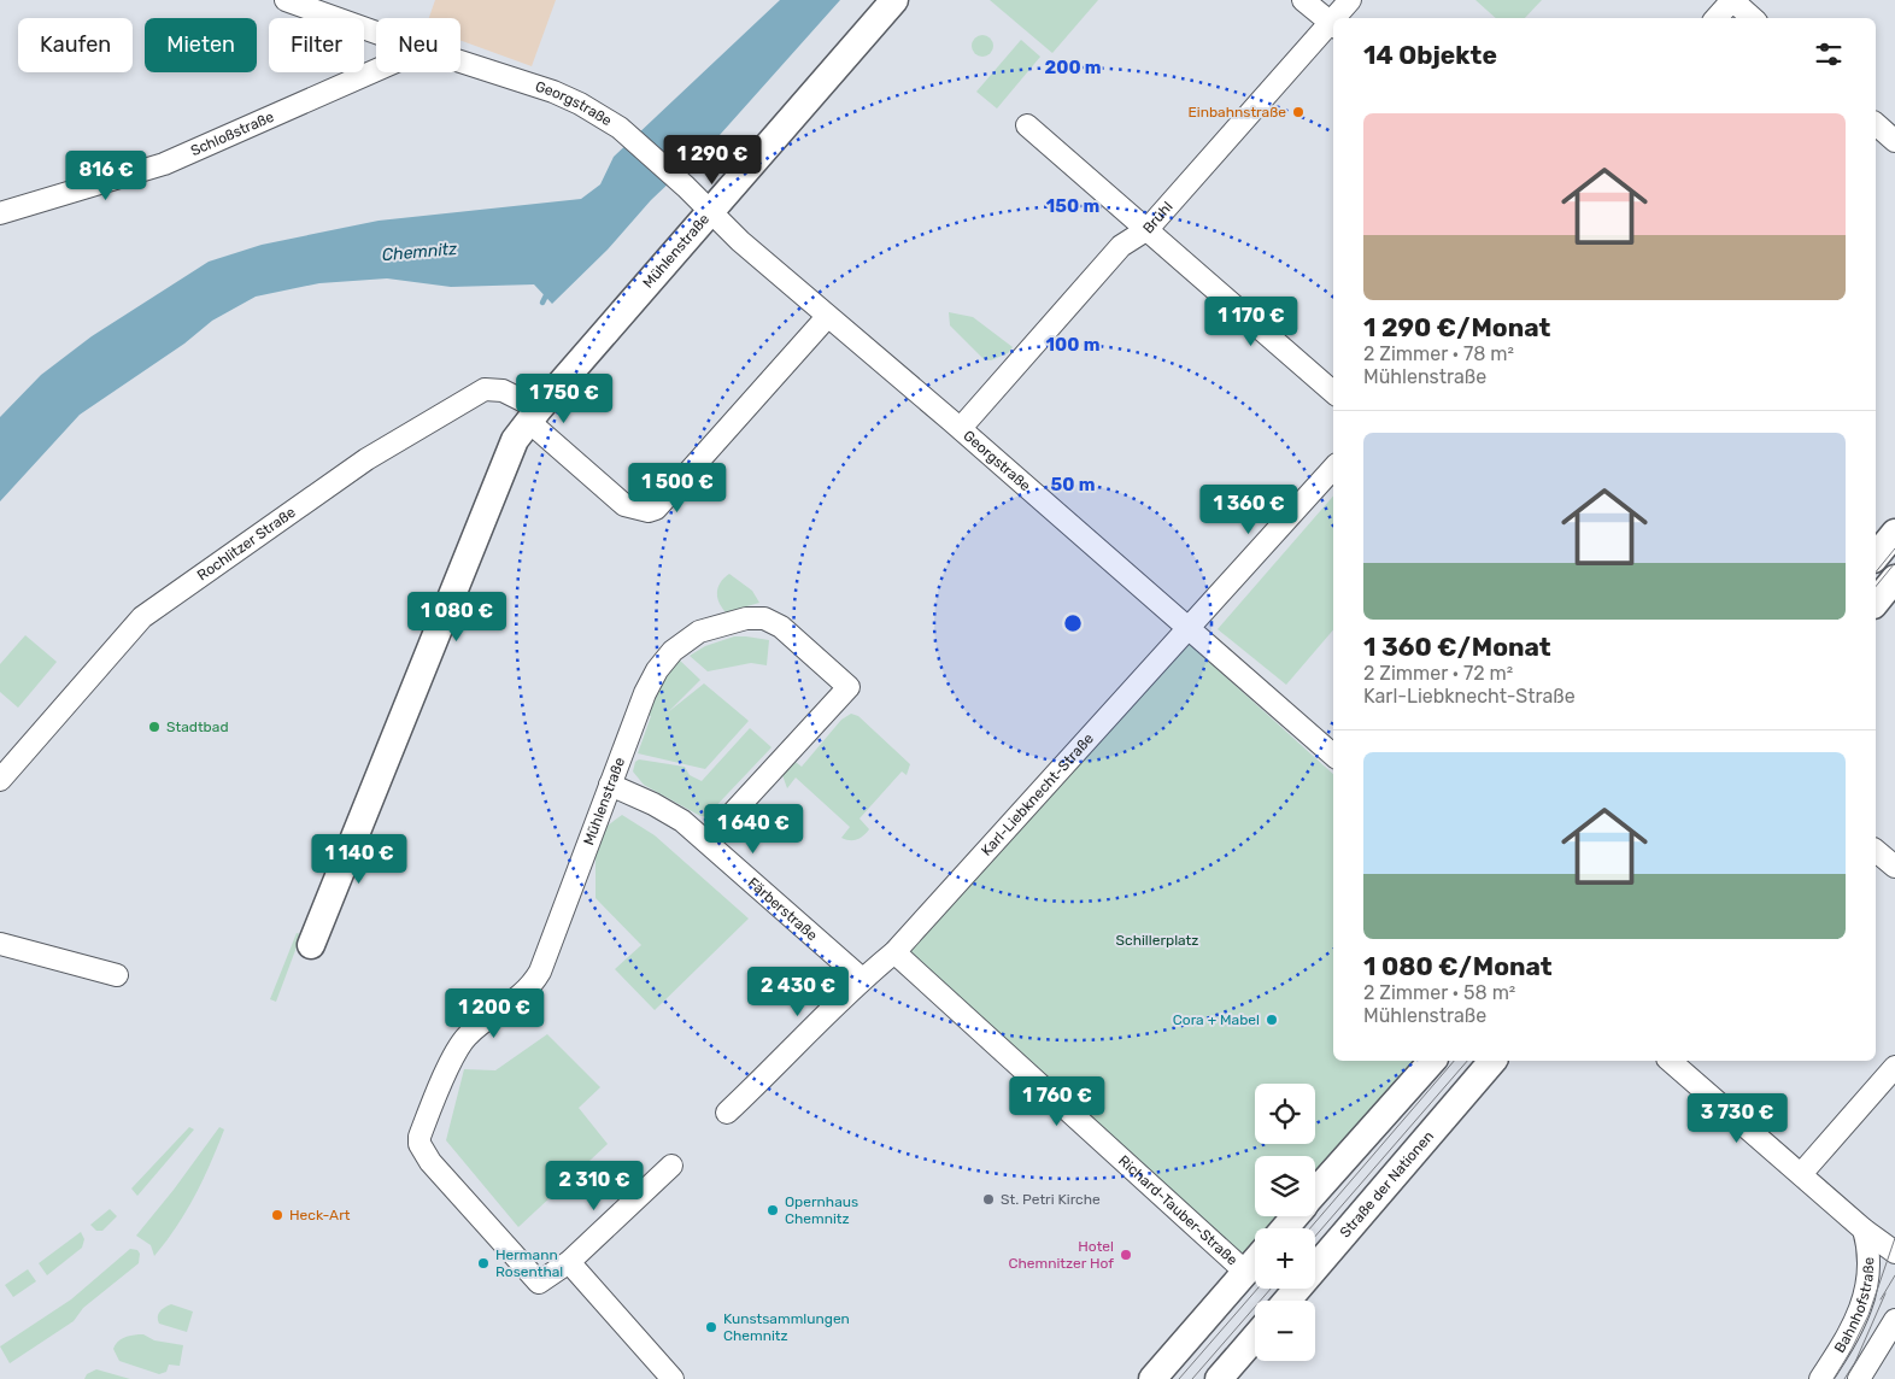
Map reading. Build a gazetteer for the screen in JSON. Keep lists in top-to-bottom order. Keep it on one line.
{"streets":{"main road":["Mühlenstraße","Straße der Nationen"],"street":["Georgstraße","Schloßstraße","Brühl","Rochlitzer Straße","Karl-Liebknecht-Straße","Färberstraße","Richard-Tauber-Straße","Bahnhofstraße"]},"crossings":[["Georgstraße","Brühl"],["Georgstraße","Mühlenstraße"],["Georgstraße","Karl-Liebknecht-Straße"],["Mühlenstraße","Rochlitzer Straße"],["Mühlenstraße","Färberstraße"],["Karl-Liebknecht-Straße","Färberstraße"],["Karl-Liebknecht-Straße","Richard-Tauber-Straße"]],"water":["Chemnitz"],"parks":["Schillerplatz"],"places":["Einbahnstraße","Stadtbad","Cora + Mabel","St. Petri Kirche","Opernhaus Chemnitz","Heck-Art","Hotel Chemnitzer Hof","Hermann Rosenthal","Kunstsammlungen Chemnitz"],"page":{"chip":["Kaufen","Mieten","Filter","Neu"],"heading":"14 Objekte","list":[{"name":"1 290 €/Monat","note":"2 Zimmer · 78 m² · Mühlenstraße"},{"name":"1 360 €/Monat","note":"2 Zimmer · 72 m² · Karl-Liebknecht-Straße"},{"name":"1 080 €/Monat","note":"2 Zimmer · 58 m² · Mühlenstraße"}],"price":["1 290 €","816 €","1 170 €","1 750 €","1 500 €","1 360 €","1 080 €","1 640 €","1 140 €","2 430 €","1 200 €","1 760 €","3 730 €","2 310 €"],"map_buttons":["+","−"]},"rings":["200 m","150 m","100 m","50 m"]}
